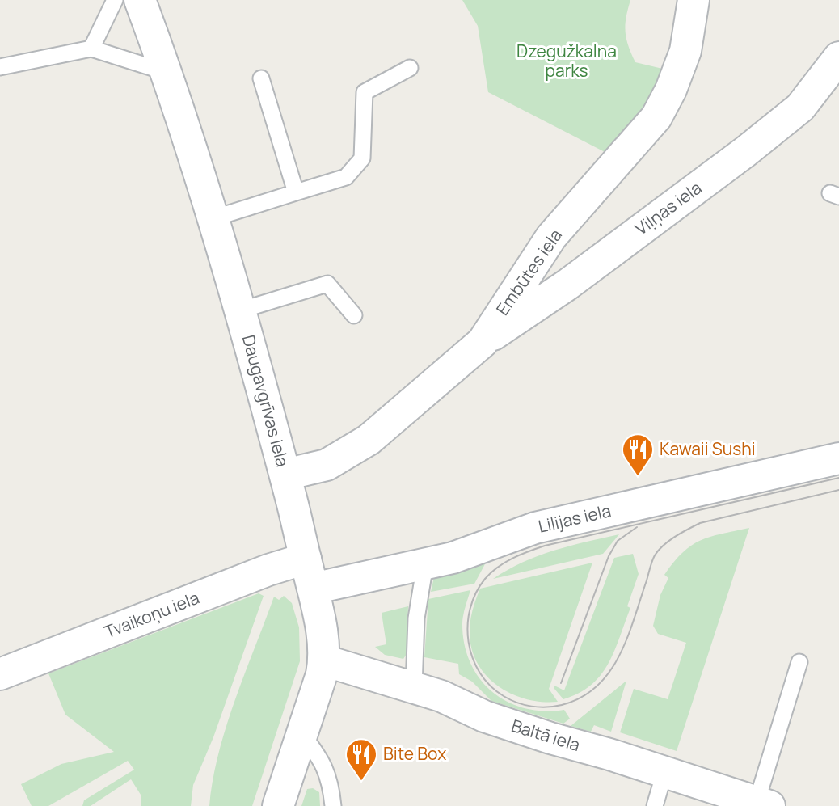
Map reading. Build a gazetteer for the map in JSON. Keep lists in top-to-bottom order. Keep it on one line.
{"streets":{"street":["Viļņas iela","Embūtes iela","Daugavgrīvas iela","Lilijas iela","Tvaikoņu iela","Baltā iela"]},"crossings":[["Viļņas iela","Embūtes iela"],["Embūtes iela","Daugavgrīvas iela"],["Daugavgrīvas iela","Lilijas iela"],["Daugavgrīvas iela","Tvaikoņu iela"],["Daugavgrīvas iela","Baltā iela"]],"parks":["Dzegužkalna parks"],"places":{"restaurant":["Kawaii Sushi","Bite Box"]}}
